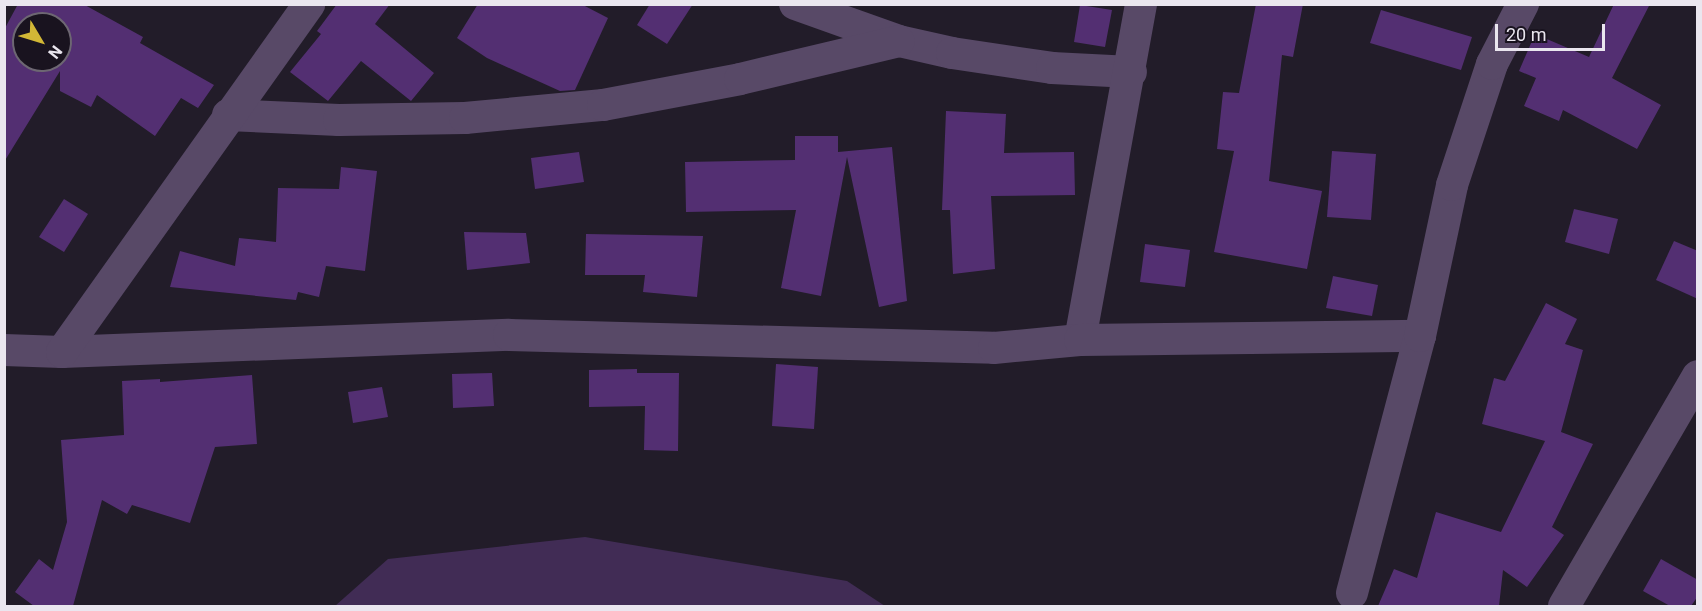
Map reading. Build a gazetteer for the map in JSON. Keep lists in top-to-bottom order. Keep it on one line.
{"scale_bar":"20 m","north":"bottom right"}
